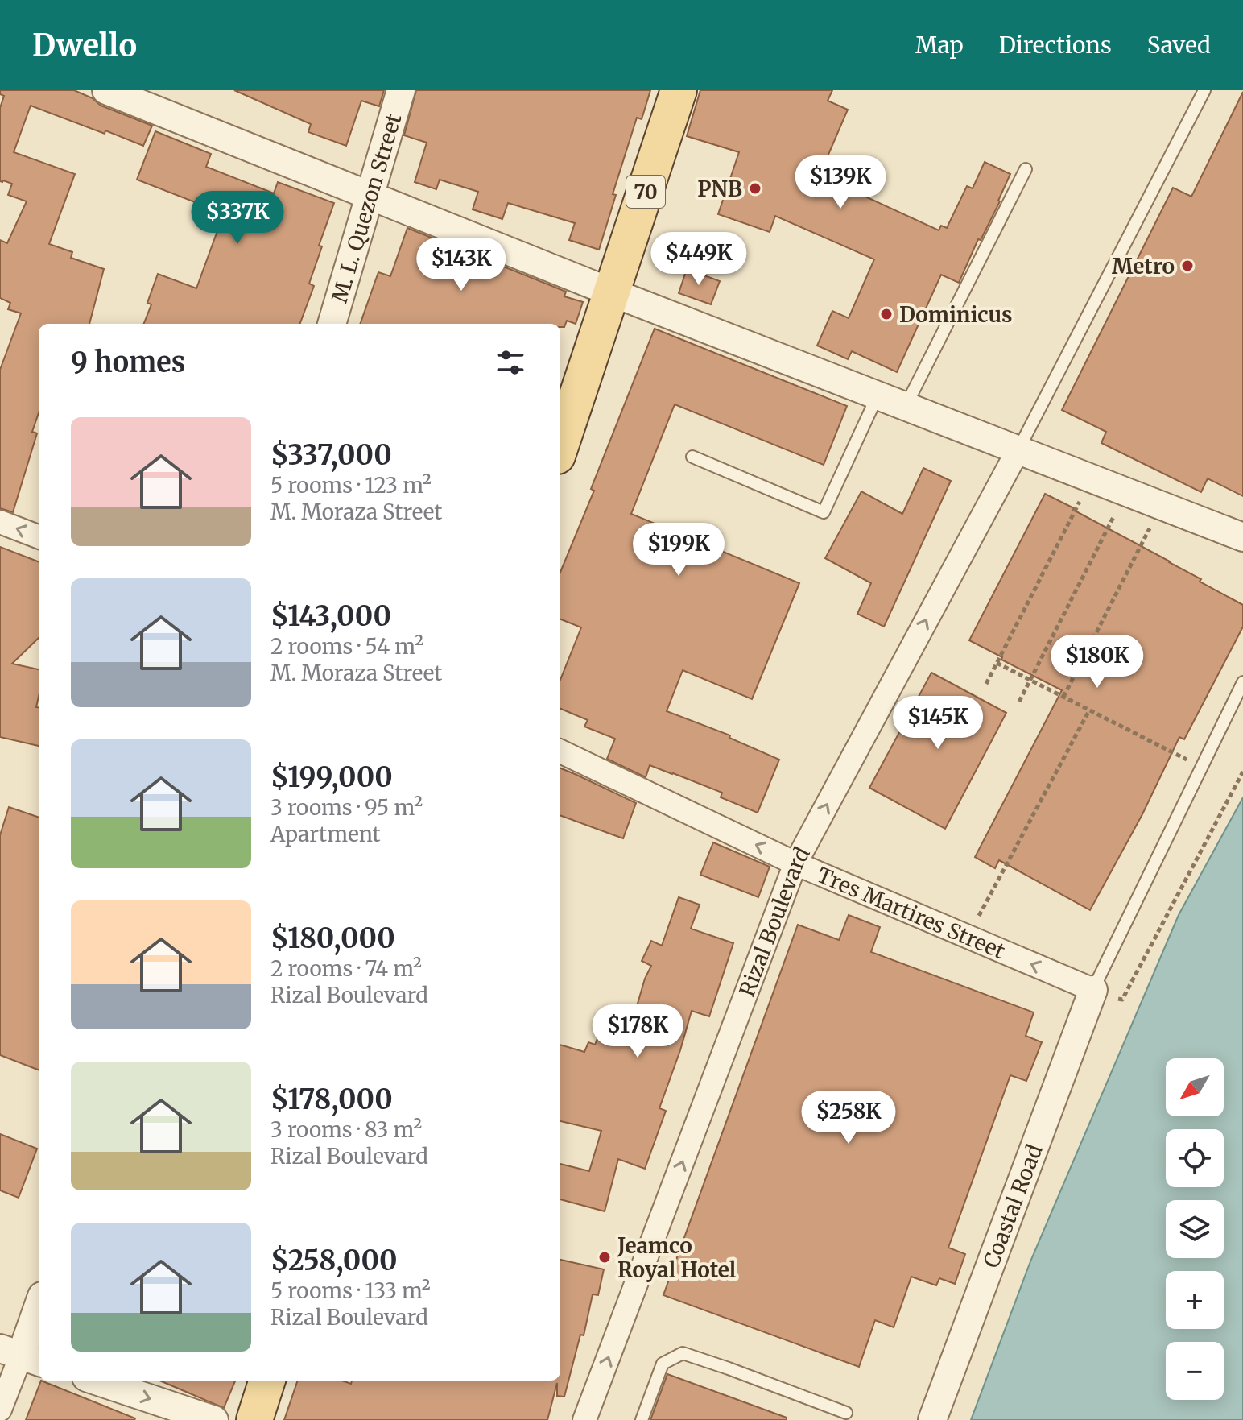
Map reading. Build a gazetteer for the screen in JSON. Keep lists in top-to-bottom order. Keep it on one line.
{"streets":{"main road":["70"],"street":["M. L. Quezon Street","Tres Martires Street","Rizal Boulevard","Coastal Road"]},"crossings":[["Tres Martires Street","Rizal Boulevard"],["Tres Martires Street","Coastal Road"]],"one_way":["Tres Martires Street","Rizal Boulevard"],"places":["PNB","Metro","Dominicus","Jeamco Royal Hotel"],"north":"bottom left","page":{"header":"Dwello","nav":["Map","Directions","Saved"],"price":["$139K","$337K","$449K","$143K","$199K","$180K","$145K","$178K","$258K"],"heading":"9 homes","list":[{"name":"$337,000","note":"5 rooms · 123 m² · M. Moraza Street"},{"name":"$143,000","note":"2 rooms · 54 m² · M. Moraza Street"},{"name":"$199,000","note":"3 rooms · 95 m² · Apartment"},{"name":"$180,000","note":"2 rooms · 74 m² · Rizal Boulevard"},{"name":"$178,000","note":"3 rooms · 83 m² · Rizal Boulevard"},{"name":"$258,000","note":"5 rooms · 133 m² · Rizal Boulevard"}],"map_buttons":["+","−"]}}
